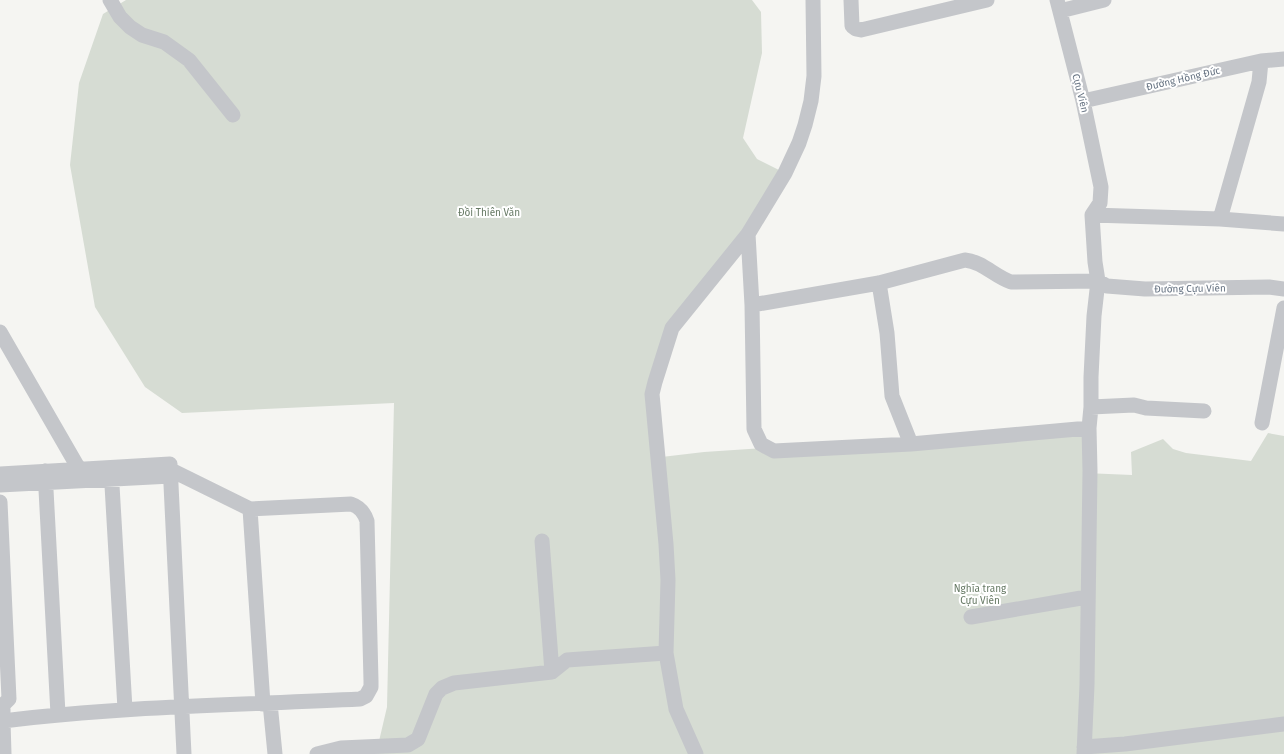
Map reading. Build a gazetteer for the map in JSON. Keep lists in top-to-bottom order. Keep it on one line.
{"streets":{"street":["Đường Hồng Đức","Cựu Viên","Đường Cựu Viên"]},"crossings":[["Đường Hồng Đức","Cựu Viên"]],"parks":["Đồi Thiên Văn","Nghĩa trang Cựu Viên"]}
